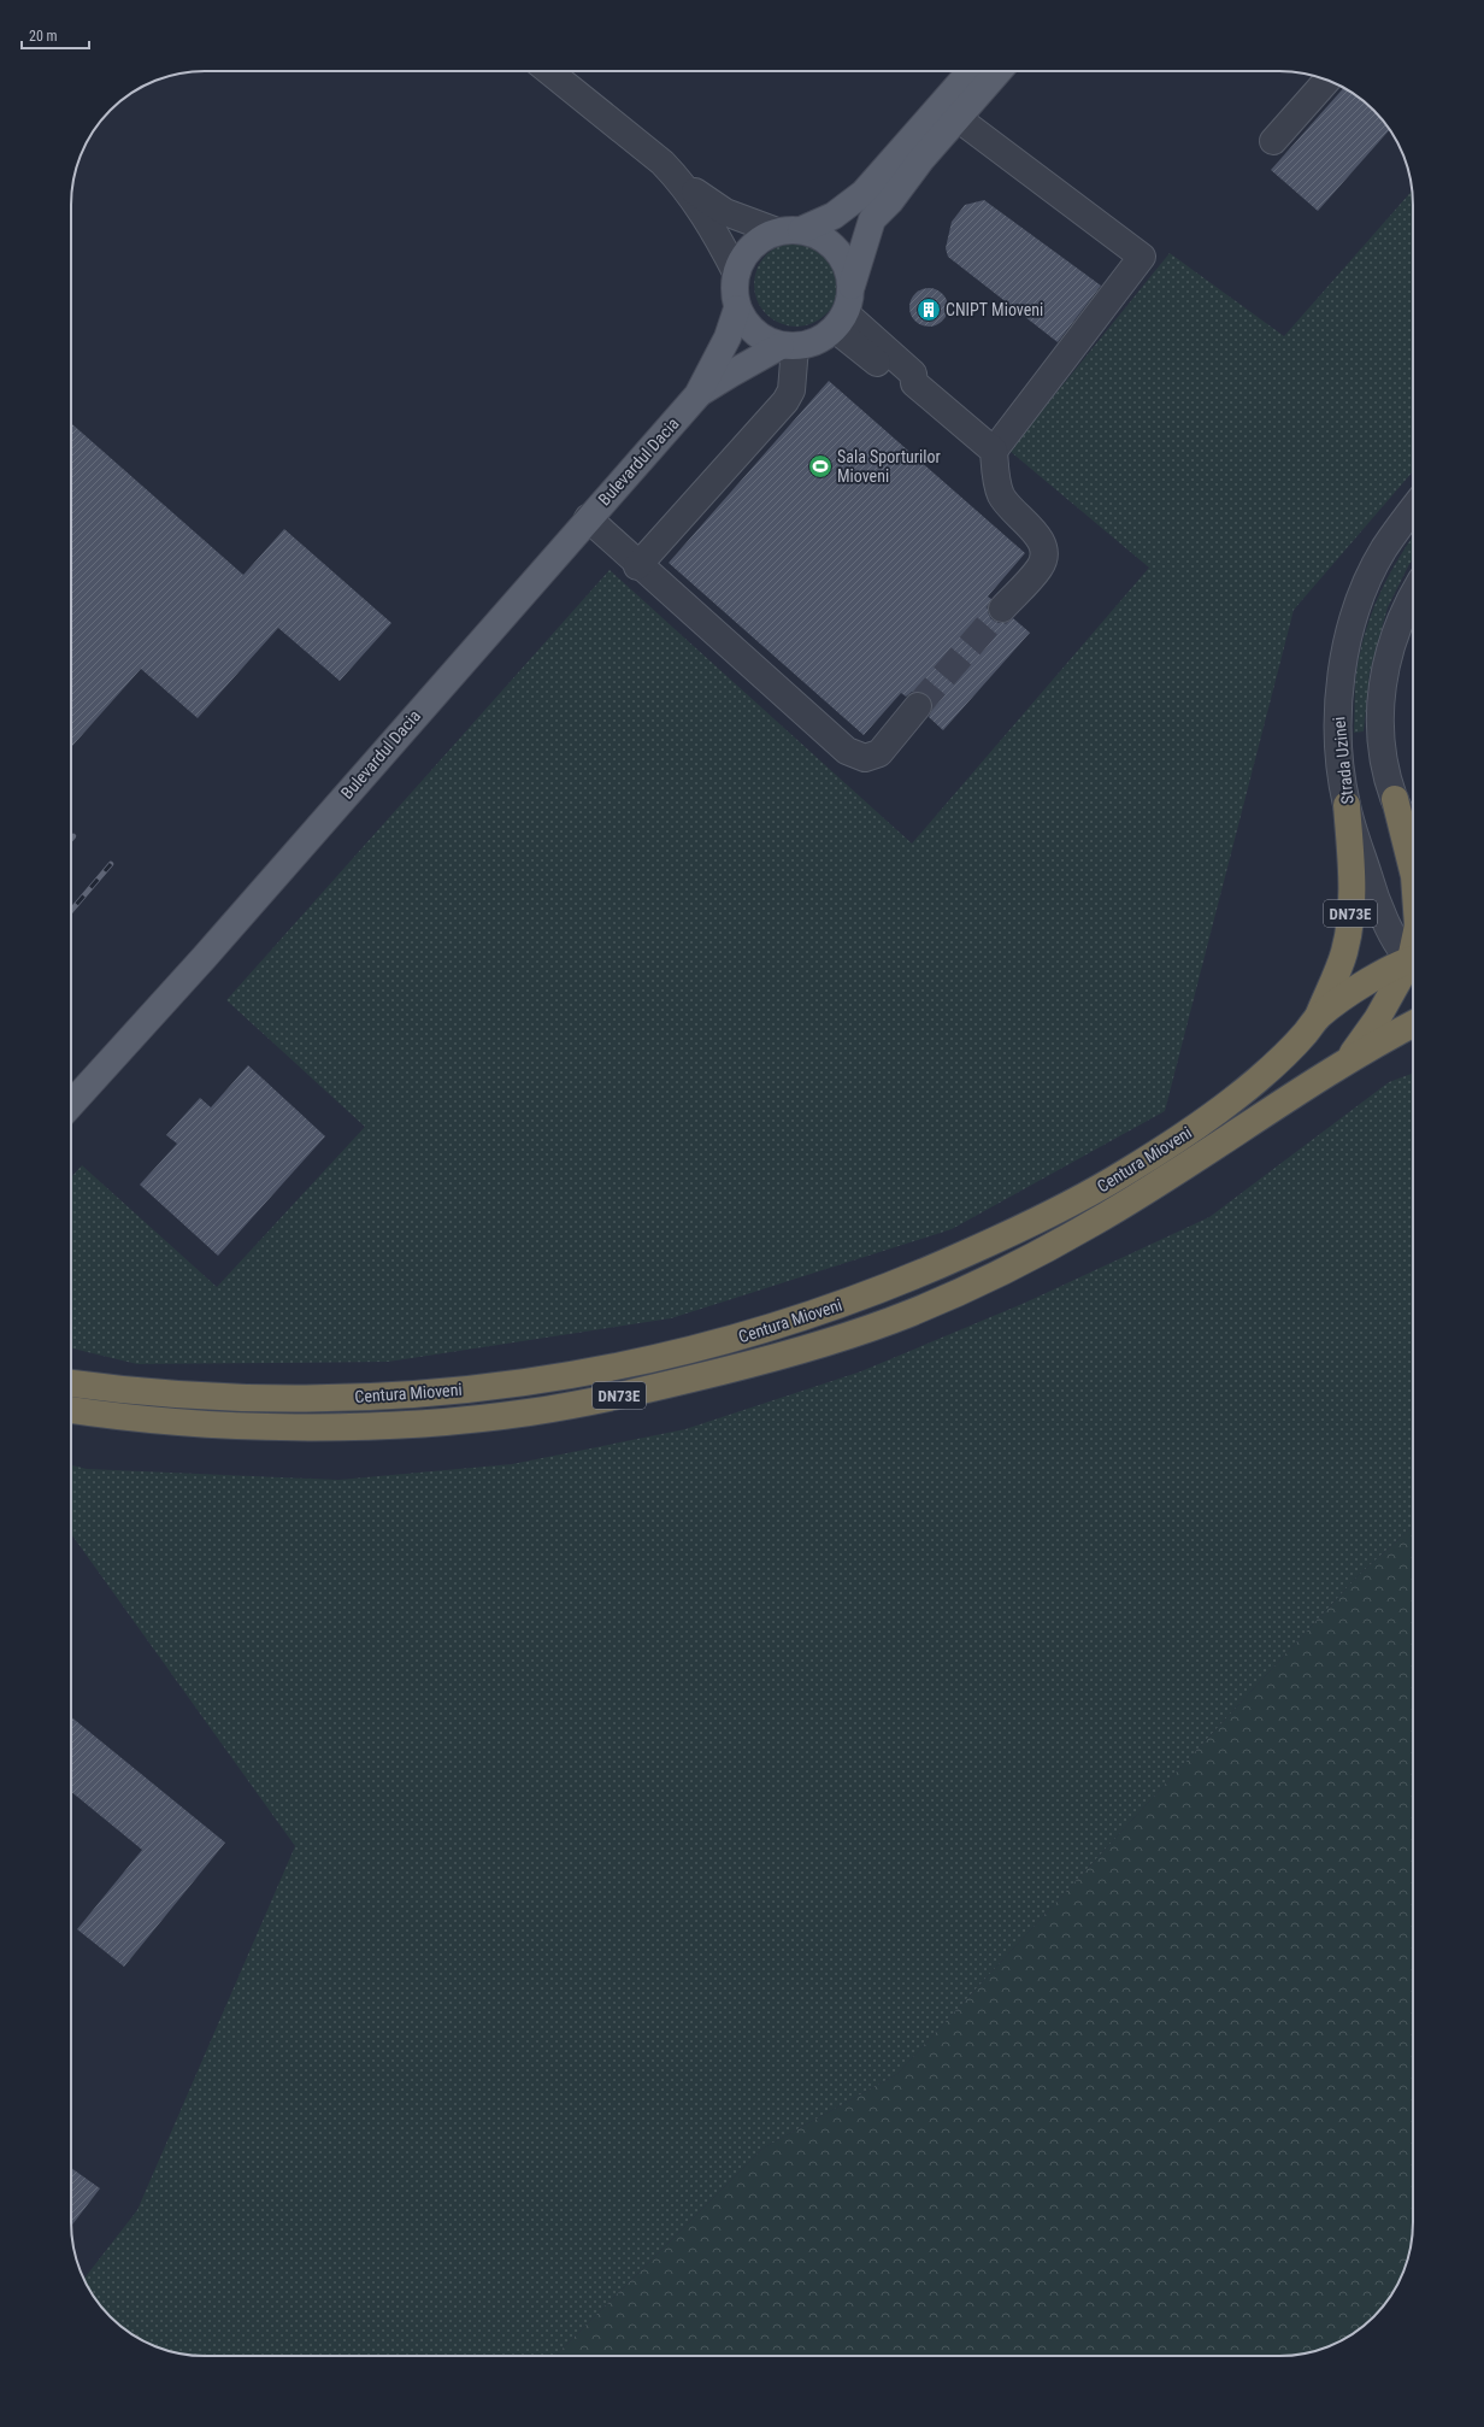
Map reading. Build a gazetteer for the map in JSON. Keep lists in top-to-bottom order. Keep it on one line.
{"streets":{"highway":["DN73E","Centura Mioveni"],"main road":["Bulevardul Dacia"],"street":["Strada Uzinei"]},"crossings":[["Strada Uzinei","DN73E"],["DN73E","Centura Mioveni"]],"places":{"building":["CNIPT Mioveni"],"sports":["Sala Sporturilor Mioveni"]},"scale_bar":"20 m"}
